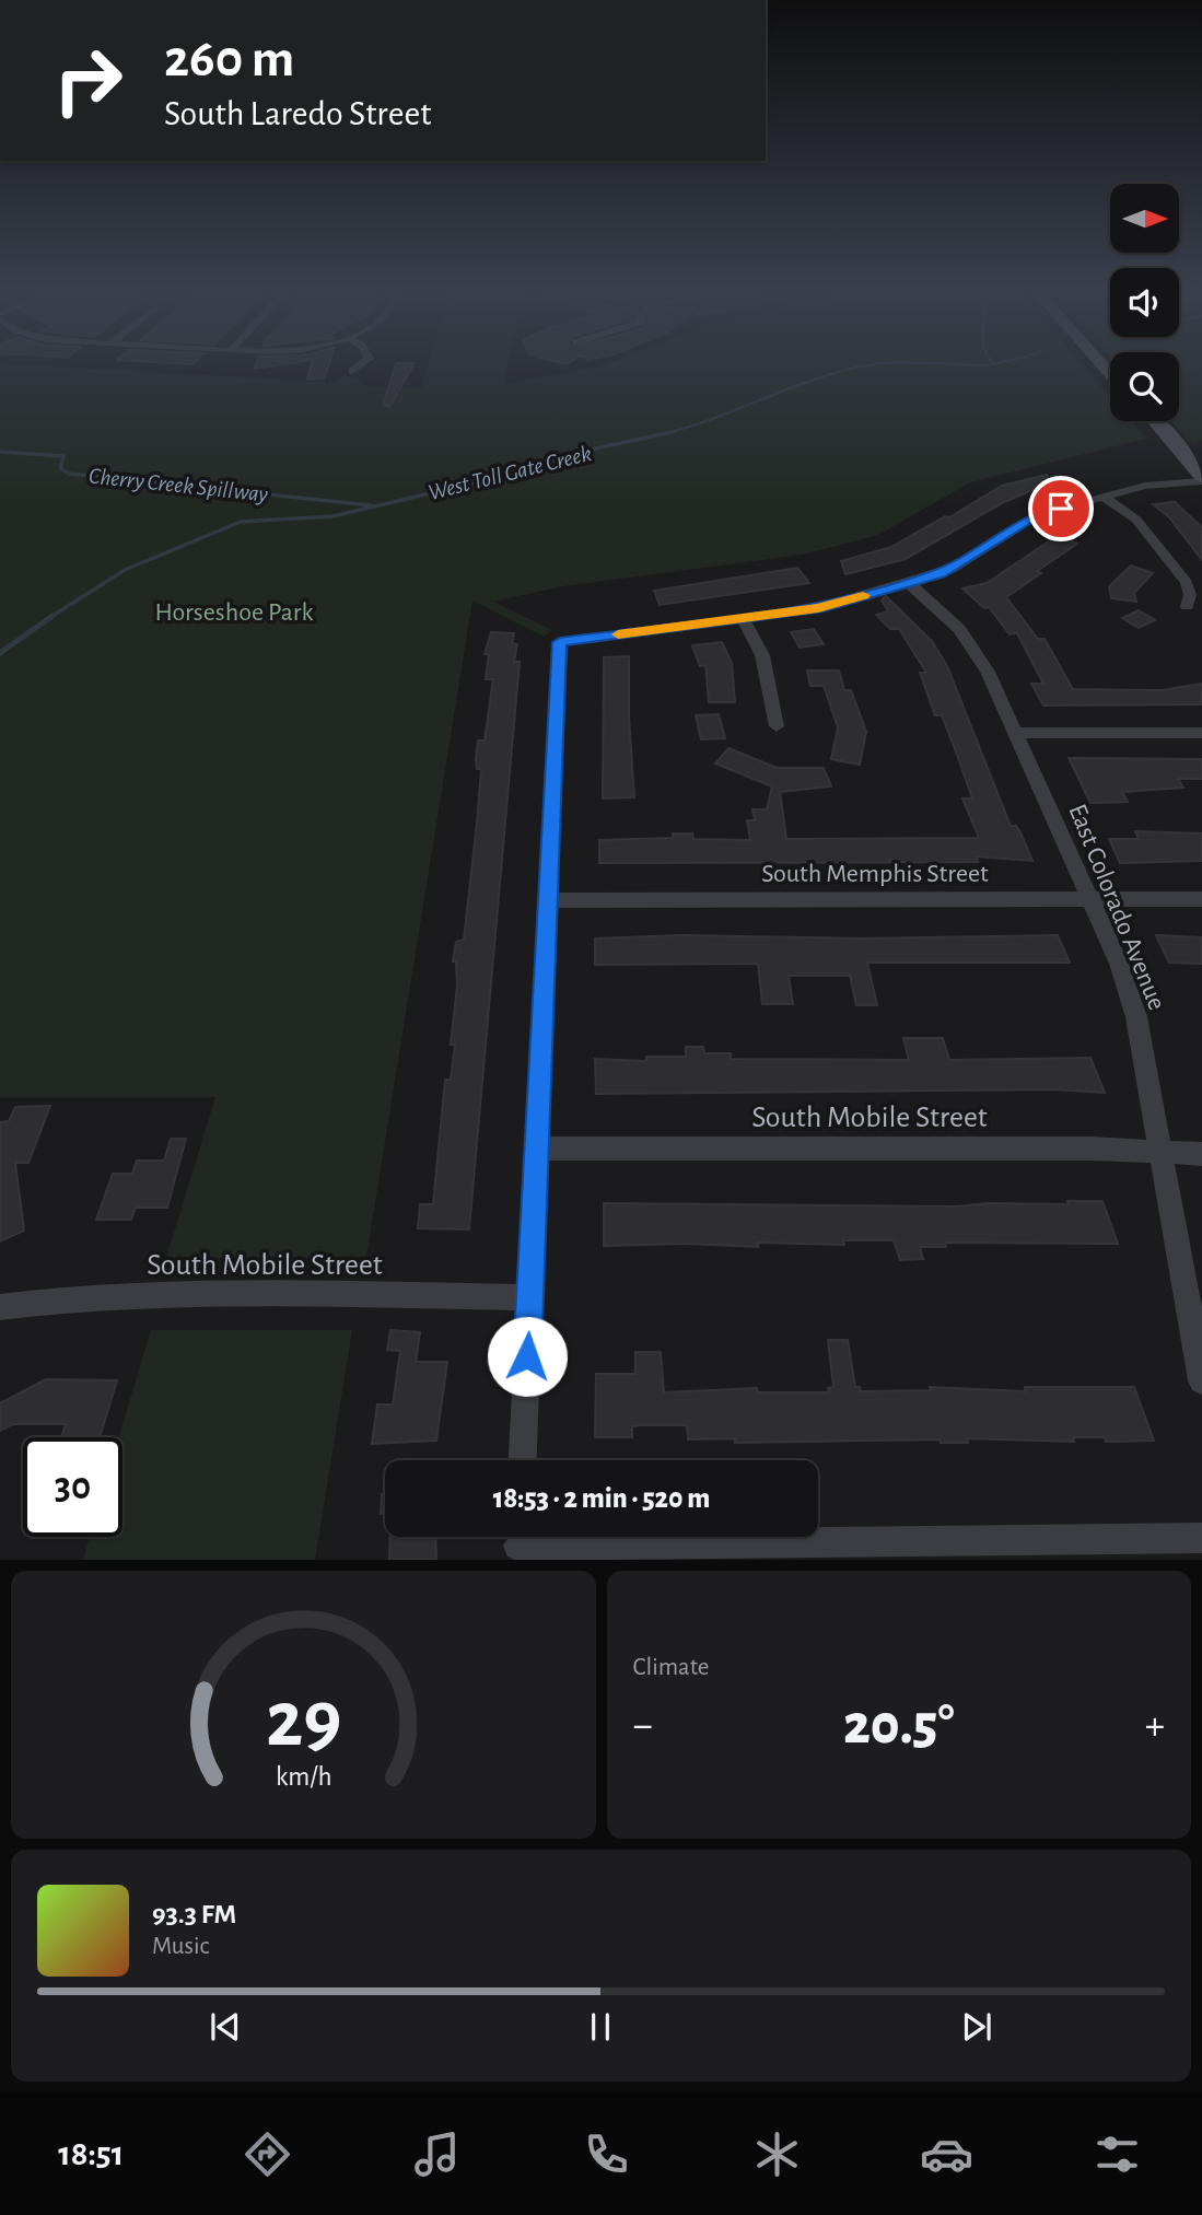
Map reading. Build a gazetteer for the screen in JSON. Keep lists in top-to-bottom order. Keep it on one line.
{"streets":{"street":["South Memphis Street","East Colorado Avenue","South Mobile Street"]},"crossings":[["South Memphis Street","East Colorado Avenue"],["East Colorado Avenue","South Mobile Street"]],"water":["West Toll Gate Creek","Cherry Creek Spillway"],"parks":["Horseshoe Park"],"north":"right","page":{"turn":["260 m","South Laredo Street"],"limit":"30","trip":"18:53 · 2 min · 520 m","tile":"Climate","heat":["−","20.5°","+"],"song":["93.3 FM","Music"],"tabs":"18:51","gauge":["29","km/h"]}}
